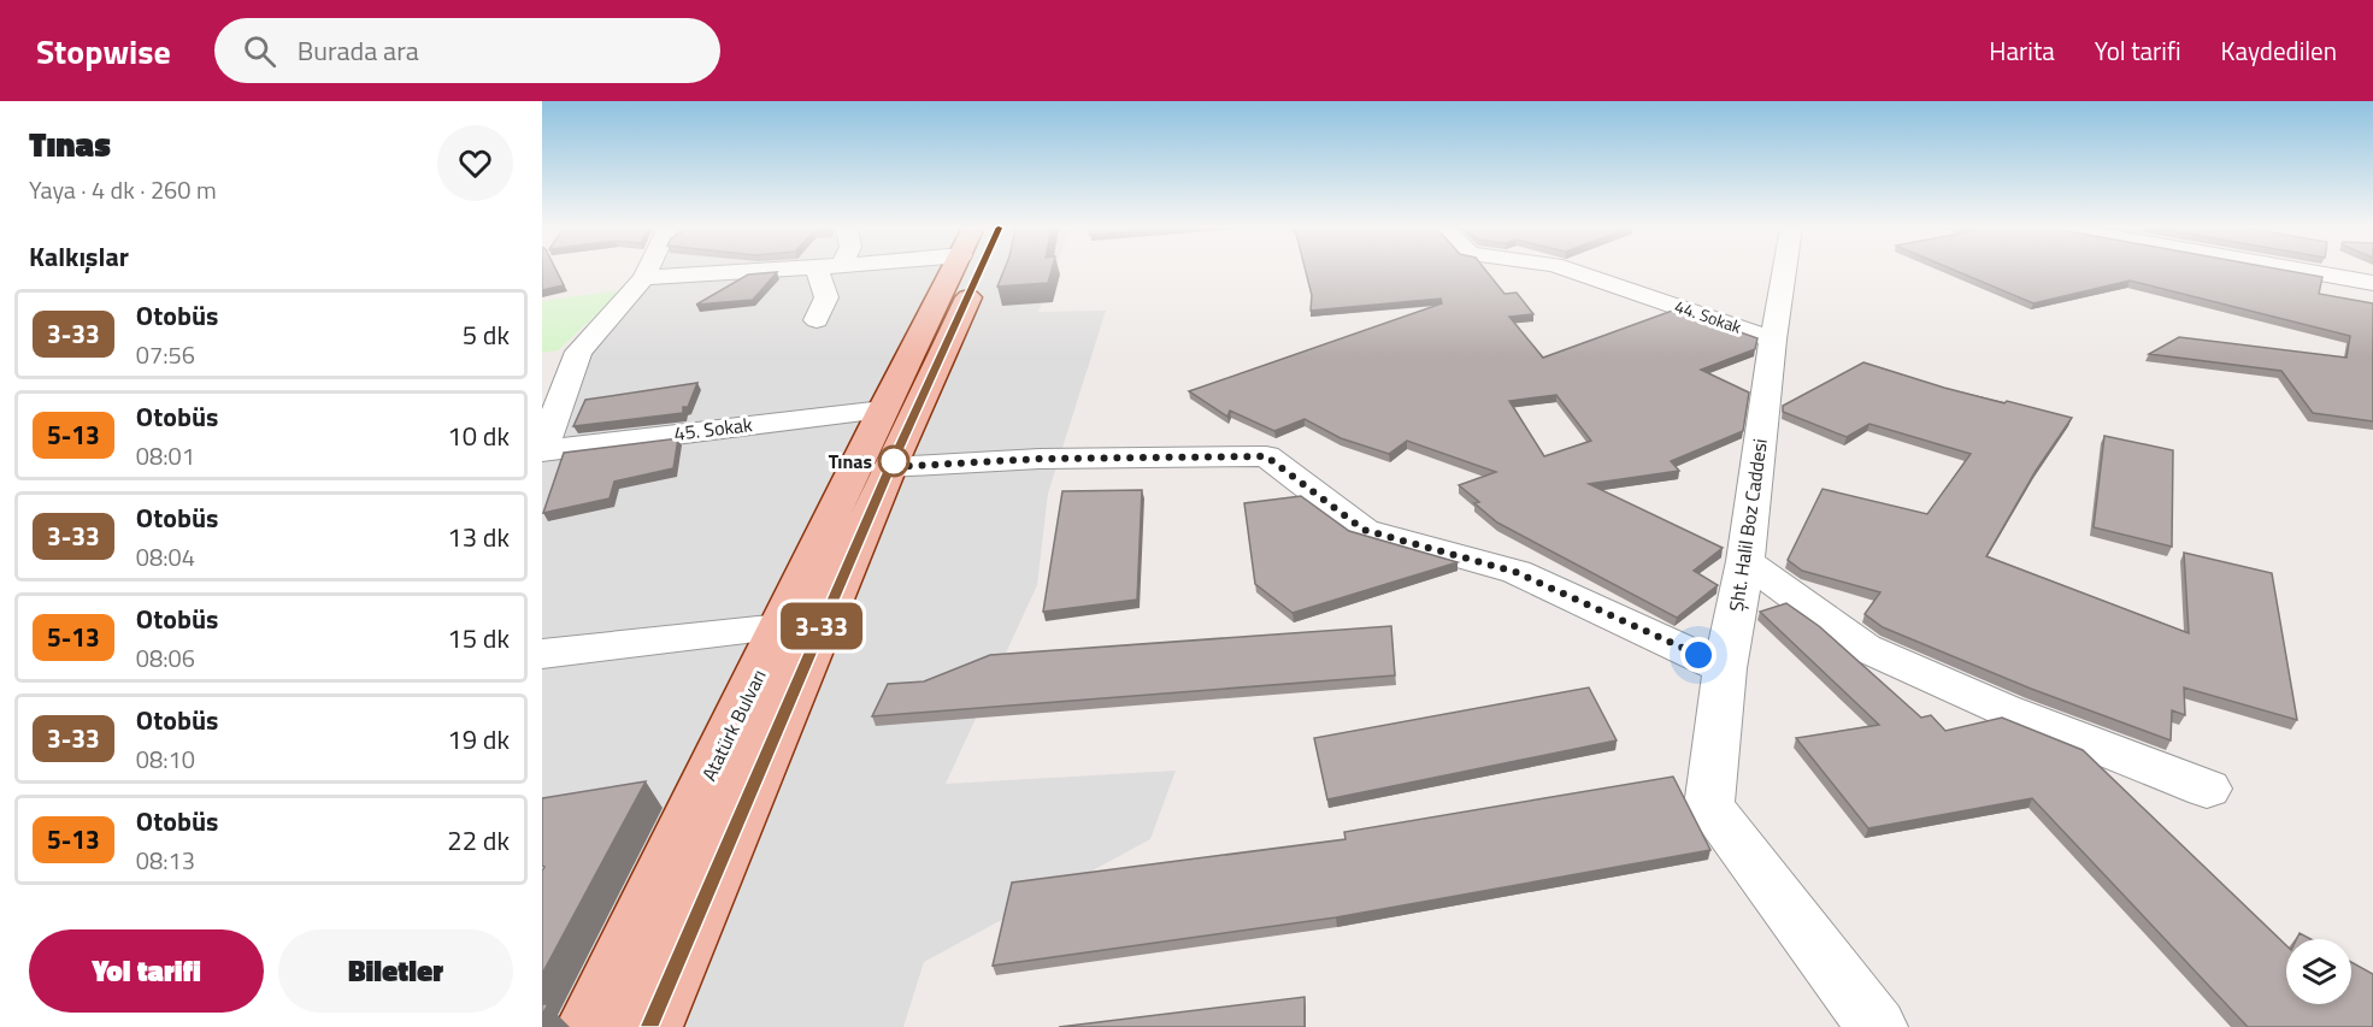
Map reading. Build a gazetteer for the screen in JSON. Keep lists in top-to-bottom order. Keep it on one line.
{"streets":{"main road":["Atatürk Bulvarı"],"street":["44. Sokak","45. Sokak","Şht. Halil Boz Caddesi"]},"crossings":[["44. Sokak","Şht. Halil Boz Caddesi"],["45. Sokak","Atatürk Bulvarı"]],"places":["Tınas"],"lines":["bus line 3-33"],"page":{"header":"Stopwise","search":"Burada ara","nav":["Harita","Yol tarifi","Kaydedilen"],"heading":[["Tınas","Yaya · 4 dk · 260 m"],"Kalkışlar"],"on_map":"3-33","list":[{"mark":"3-33","name":"Otobüs","note":"07:56","value":"5 dk"},{"mark":"5-13","name":"Otobüs","note":"08:01","value":"10 dk"},{"mark":"3-33","name":"Otobüs","note":"08:04","value":"13 dk"},{"mark":"5-13","name":"Otobüs","note":"08:06","value":"15 dk"},{"mark":"3-33","name":"Otobüs","note":"08:10","value":"19 dk"},{"mark":"5-13","name":"Otobüs","note":"08:13","value":"22 dk"}],"buttons":["Yol tarifi","Biletler"]}}
